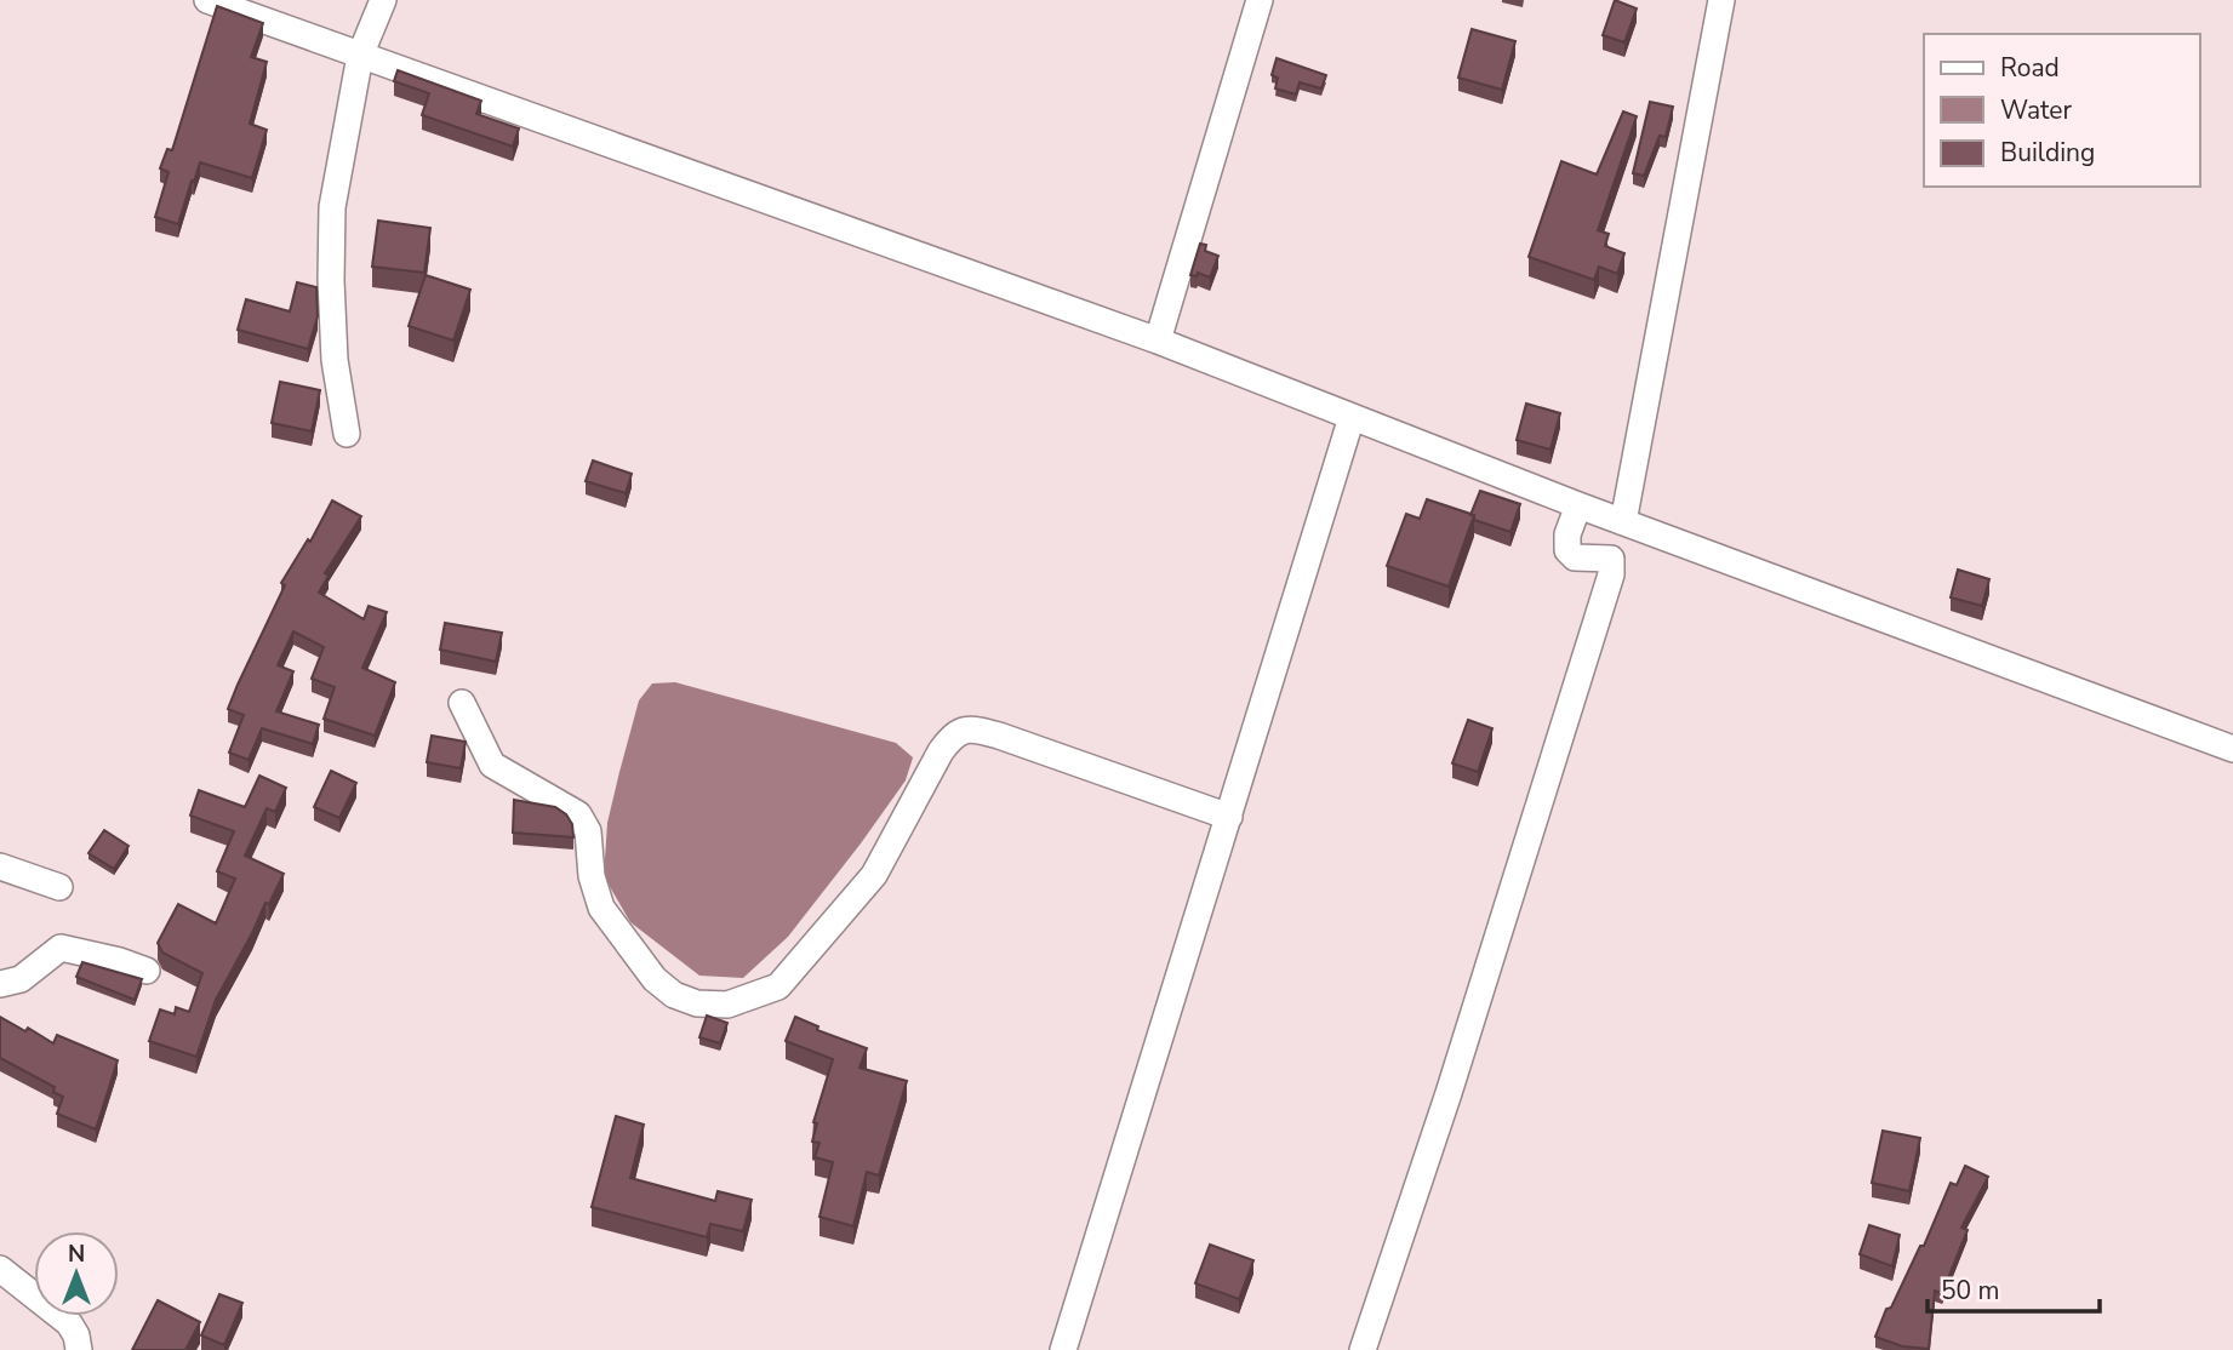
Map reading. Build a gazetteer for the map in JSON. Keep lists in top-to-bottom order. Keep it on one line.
{"legend":["Road","Water","Building"],"scale_bar":"50 m","north":"top"}
